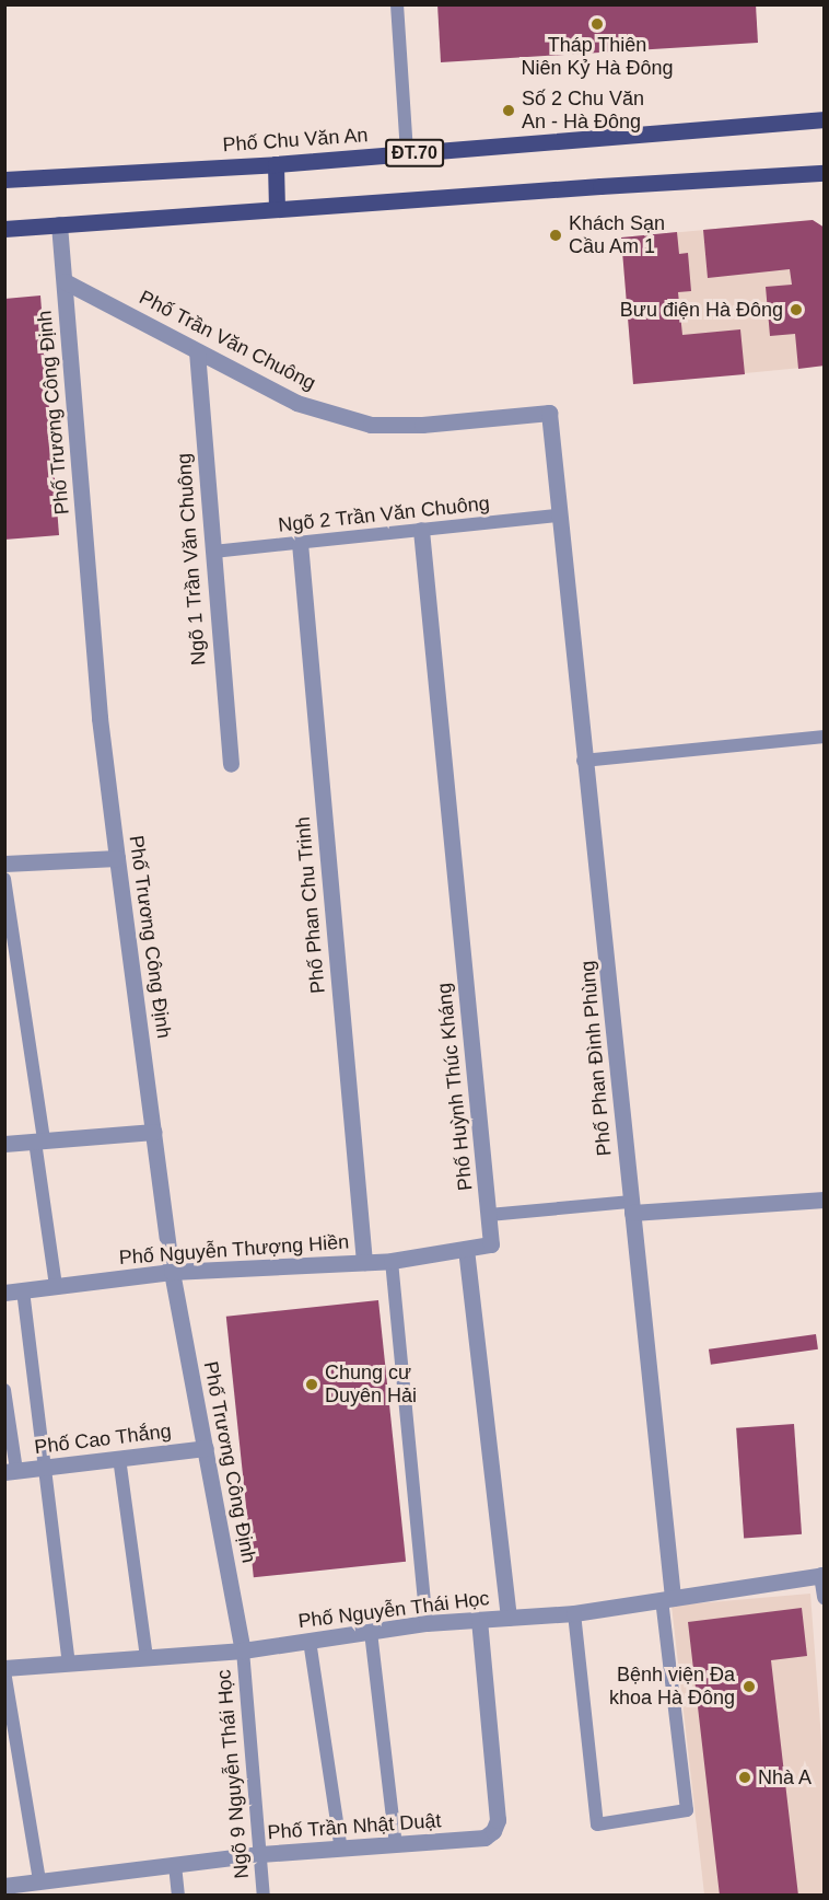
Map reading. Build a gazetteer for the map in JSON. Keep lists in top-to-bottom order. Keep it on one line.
{"streets":{"main road":["Phố Chu Văn An","ĐT.70"],"street":["Phố Trần Văn Chuông","Phố Trương Công Định","Ngõ 1 Trần Văn Chuông","Phố Phan Chu Trinh","Phố Phan Đình Phùng","Phố Huỳnh Thúc Kháng","Phố Nguyễn Thượng Hiền","Phố Cao Thắng","Phố Nguyễn Thái Học","Phố Trần Nhật Duật"],"lane":["Ngõ 2 Trần Văn Chuông","Ngõ 9 Nguyễn Thái Học"]},"crossings":[["ĐT.70","Phố Trương Công Định"],["Phố Trần Văn Chuông","Phố Trương Công Định"],["Phố Trần Văn Chuông","Ngõ 2 Trần Văn Chuông"],["Phố Trần Văn Chuông","Ngõ 1 Trần Văn Chuông"],["Phố Trần Văn Chuông","Phố Phan Đình Phùng"],["Phố Trương Công Định","Phố Nguyễn Thượng Hiền"],["Phố Trương Công Định","Phố Cao Thắng"],["Phố Trương Công Định","Phố Nguyễn Thái Học"],["Phố Trương Công Định","Ngõ 9 Nguyễn Thái Học"],["Ngõ 2 Trần Văn Chuông","Ngõ 1 Trần Văn Chuông"],["Ngõ 2 Trần Văn Chuông","Phố Phan Chu Trinh"],["Ngõ 2 Trần Văn Chuông","Phố Phan Đình Phùng"],["Ngõ 2 Trần Văn Chuông","Phố Huỳnh Thúc Kháng"],["Phố Phan Chu Trinh","Phố Nguyễn Thượng Hiền"],["Phố Phan Đình Phùng","Phố Nguyễn Thái Học"],["Phố Huỳnh Thúc Kháng","Phố Nguyễn Thượng Hiền"],["Phố Nguyễn Thái Học","Ngõ 9 Nguyễn Thái Học"],["Phố Nguyễn Thái Học","Phố Trần Nhật Duật"],["Ngõ 9 Nguyễn Thái Học","Phố Trần Nhật Duật"]],"places":["Tháp Thiên Niên Kỷ Hà Đông","Số 2 Chu Văn An - Hà Đông","Khách Sạn Cầu Am 1","Bưu điện Hà Đông","Chung cư Duyên Hải","Bệnh viện Đa khoa Hà Đông","Nhà A"]}
